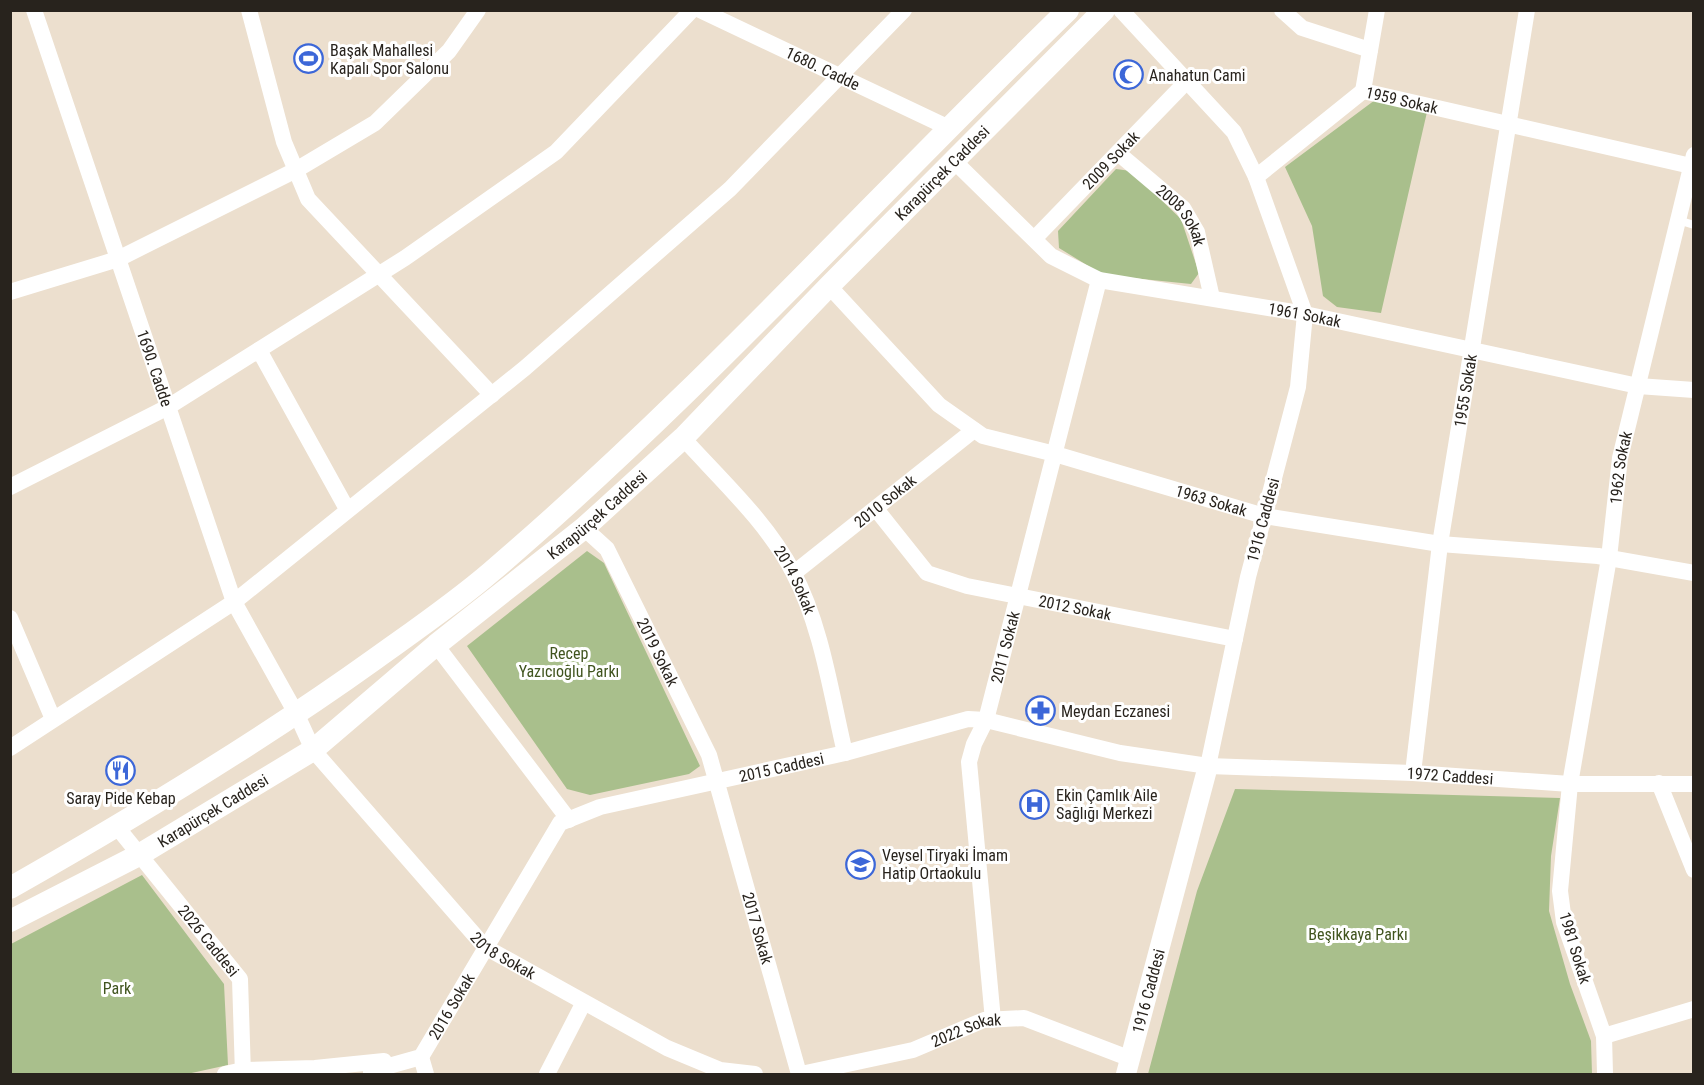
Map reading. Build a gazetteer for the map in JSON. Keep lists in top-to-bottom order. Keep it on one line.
{"streets":{"main road":["Karapürçek Caddesi"],"street":["1680. Cadde","1959 Sokak","2009 Sokak","2008 Sokak","1961 Sokak","1690. Cadde","1955 Sokak","1962 Sokak","1963 Sokak","2010 Sokak","1916 Caddesi","2014 Sokak","2012 Sokak","2011 Sokak","2019 Sokak","2015 Caddesi","1972 Caddesi","2017 Sokak","2026 Caddesi","1981 Sokak","2018 Sokak","2016 Sokak","2022 Sokak"]},"crossings":[["1680. Cadde","Karapürçek Caddesi"],["1959 Sokak","1955 Sokak"],["1959 Sokak","1962 Sokak"],["1959 Sokak","1916 Caddesi"],["2009 Sokak","2008 Sokak"],["2009 Sokak","1961 Sokak"],["2009 Sokak","1916 Caddesi"],["Karapürçek Caddesi","1961 Sokak"],["Karapürçek Caddesi","1690. Cadde"],["Karapürçek Caddesi","1963 Sokak"],["Karapürçek Caddesi","2014 Sokak"],["Karapürçek Caddesi","2019 Sokak"],["Karapürçek Caddesi","2026 Caddesi"],["Karapürçek Caddesi","2018 Sokak"],["2008 Sokak","1961 Sokak"],["1961 Sokak","1955 Sokak"],["1961 Sokak","1962 Sokak"],["1961 Sokak","1916 Caddesi"],["1961 Sokak","2011 Sokak"],["1690. Cadde","2018 Sokak"],["1955 Sokak","1963 Sokak"],["1955 Sokak","1972 Caddesi"],["1962 Sokak","1963 Sokak"],["1962 Sokak","1972 Caddesi"],["1962 Sokak","1981 Sokak"],["1963 Sokak","2010 Sokak"],["1963 Sokak","1916 Caddesi"],["1963 Sokak","2011 Sokak"],["2010 Sokak","2014 Sokak"],["2010 Sokak","2012 Sokak"],["1916 Caddesi","2012 Sokak"],["1916 Caddesi","2015 Caddesi"],["1916 Caddesi","1972 Caddesi"],["1916 Caddesi","2022 Sokak"],["2014 Sokak","2015 Caddesi"],["2012 Sokak","2011 Sokak"],["2011 Sokak","2015 Caddesi"],["2011 Sokak","2022 Sokak"],["2019 Sokak","2015 Caddesi"],["2019 Sokak","2017 Sokak"],["2015 Caddesi","1972 Caddesi"],["2015 Caddesi","2017 Sokak"],["2015 Caddesi","2016 Sokak"],["1972 Caddesi","1981 Sokak"],["2017 Sokak","2022 Sokak"],["2018 Sokak","2016 Sokak"]],"parks":["Recep Yazıcıoğlu Parkı","Beşikkaya Parkı","Park"],"places":{"sports":["Başak Mahallesi Kapalı Spor Salonu"],"mosque":["Anahatun Cami"],"pharmacy":["Meydan Eczanesi"],"restaurant":["Saray Pide Kebap"],"hospital":["Ekin Çamlık Aile Sağlığı Merkezi"],"school or university":["Veysel Tiryaki İmam Hatip Ortaokulu"]}}
